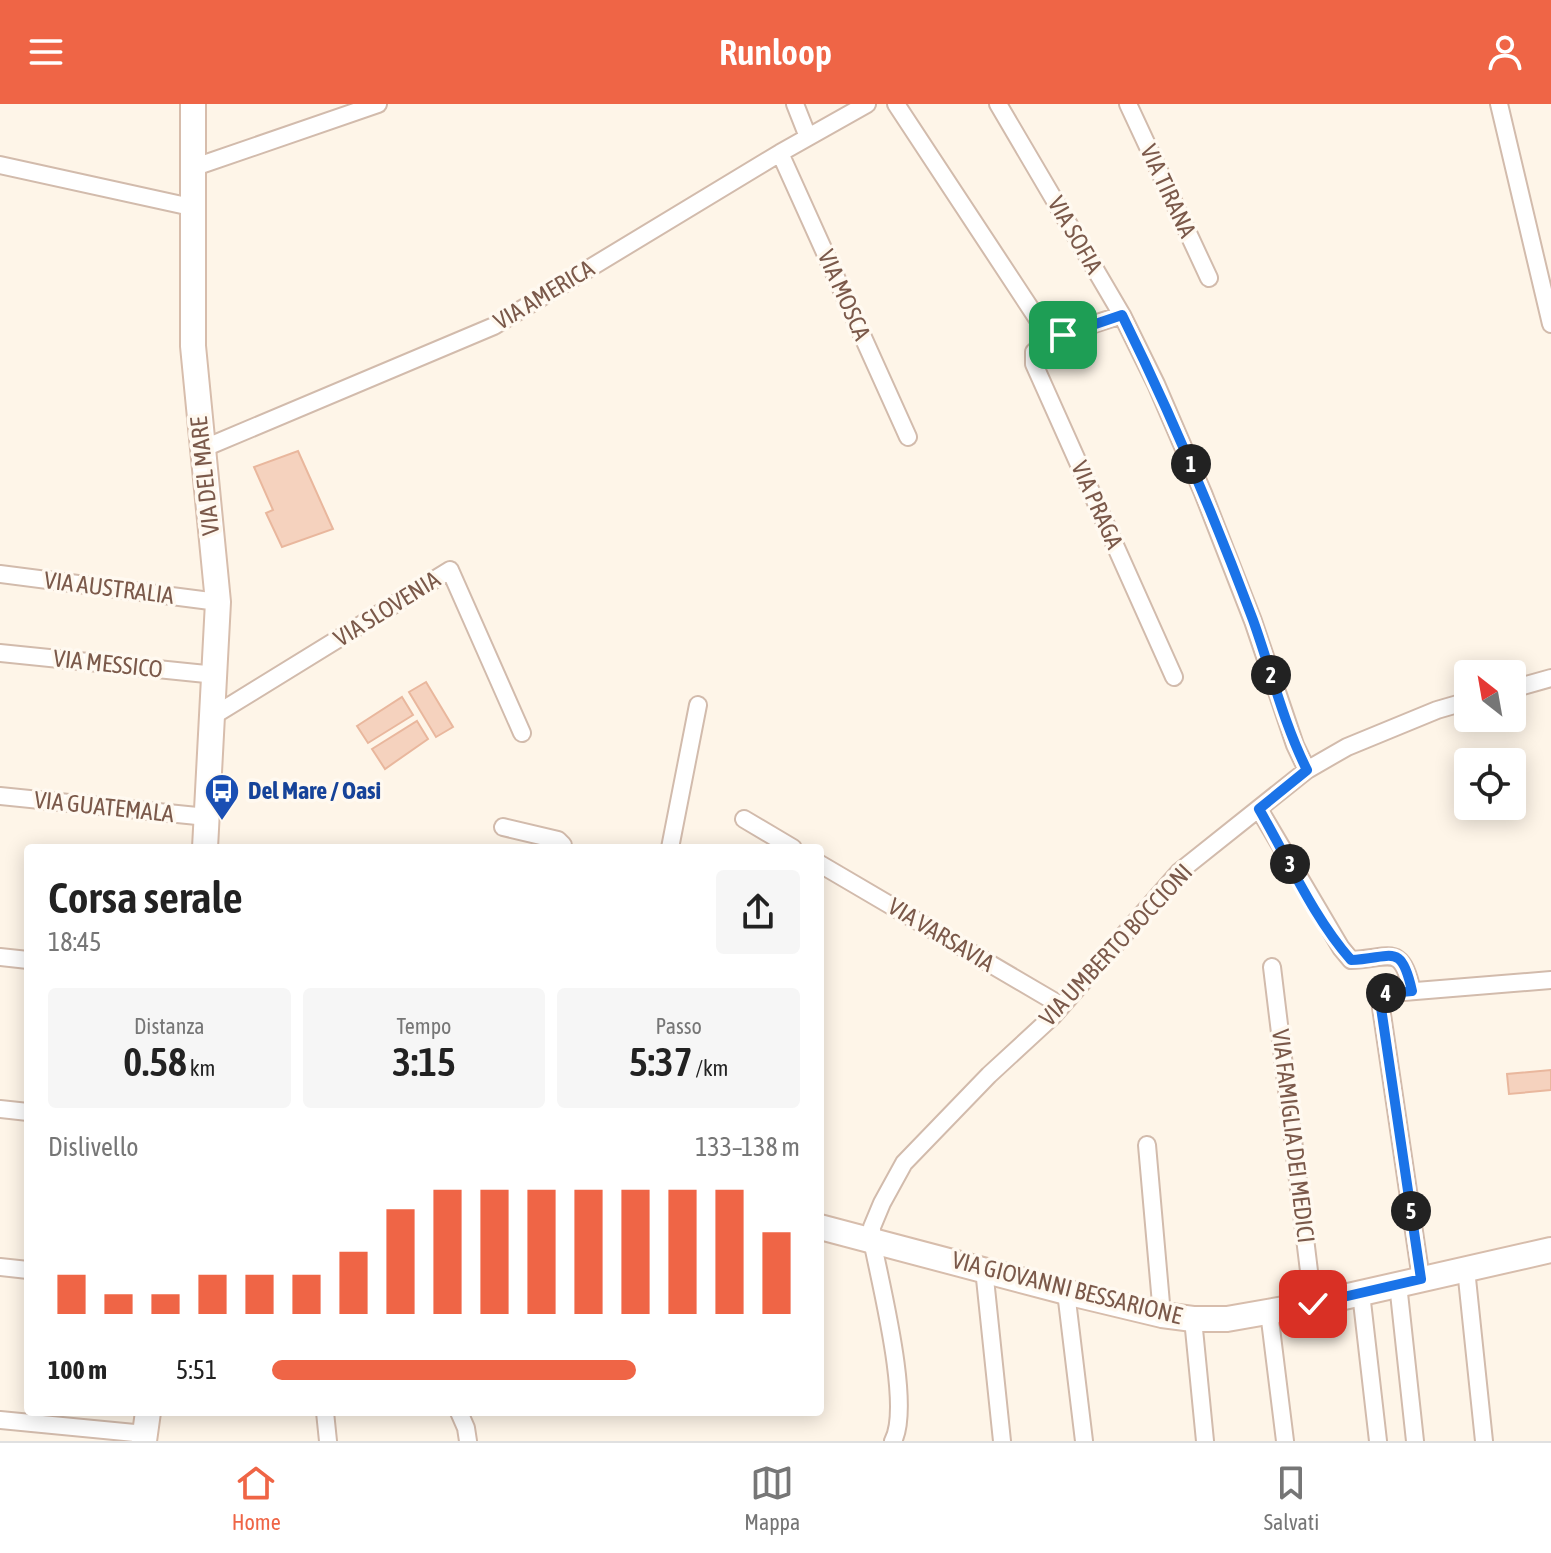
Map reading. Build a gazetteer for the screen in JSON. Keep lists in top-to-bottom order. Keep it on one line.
{"streets":{"street":["VIA TIRANA","VIA SOFIA","VIA AMERICA","VIA MOSCA","VIA DEL MARE","VIA PRAGA","VIA AUSTRALIA","VIA SLOVENIA","VIA MESSICO","VIA GUATEMALA","VIA VARSAVIA","VIA UMBERTO BOCCIONI","VIA FAMIGLIA DEI MEDICI","VIA GIOVANNI BESSARIONE"]},"crossings":[["VIA SOFIA","VIA UMBERTO BOCCIONI"],["VIA AMERICA","VIA MOSCA"],["VIA AMERICA","VIA DEL MARE"],["VIA DEL MARE","VIA AUSTRALIA"],["VIA DEL MARE","VIA SLOVENIA"],["VIA DEL MARE","VIA MESSICO"],["VIA DEL MARE","VIA GUATEMALA"],["VIA VARSAVIA","VIA UMBERTO BOCCIONI"],["VIA UMBERTO BOCCIONI","VIA GIOVANNI BESSARIONE"],["VIA FAMIGLIA DEI MEDICI","VIA GIOVANNI BESSARIONE"]],"places":{"bus stop":["Del Mare / Oasi"]},"north":"top left","page":{"header":"Runloop","pins":["1","2","3","4","5"],"heading":["Corsa serale","18:45"],"stats":[["Distanza","0.58 km"],["Tempo","3:15"],["Passo","5:37 /km"]],"chart":["Dislivello","133–138 m"],"list":[{"name":"100 m","note":"5:51"}],"tabs":["Home","Mappa","Salvati"]}}
